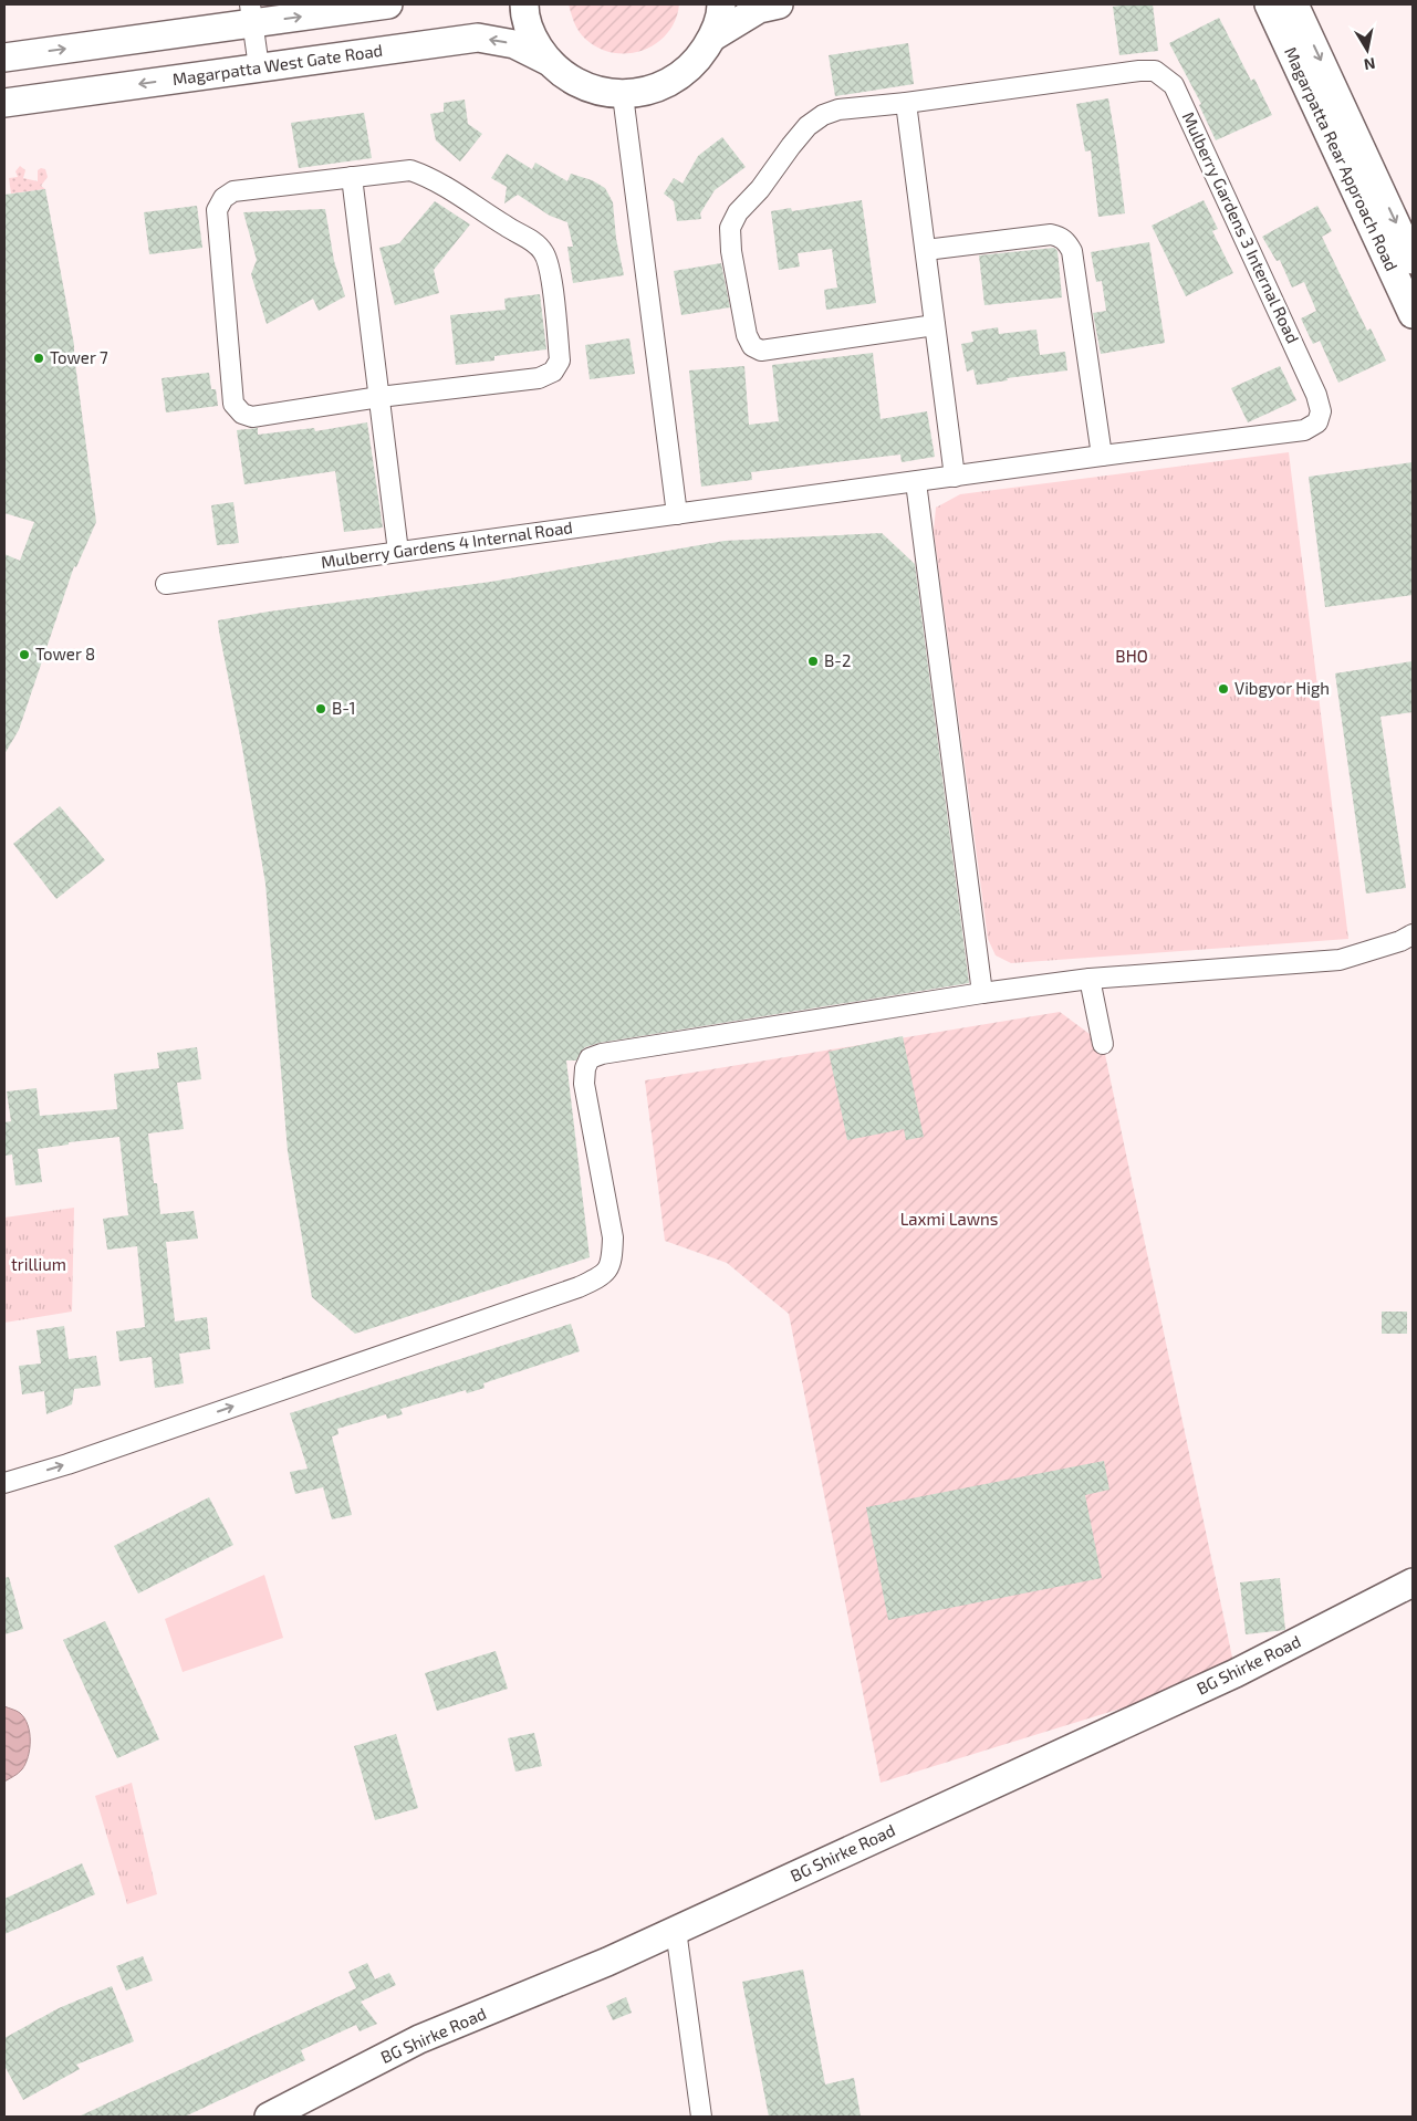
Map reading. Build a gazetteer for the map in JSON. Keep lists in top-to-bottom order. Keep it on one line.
{"streets":{"street":["Magarpatta West Gate Road","Magarpatta Rear Approach Road","Mulberry Gardens 3 Internal Road","Mulberry Gardens 4 Internal Road","BG Shirke Road"]},"crossings":[["Mulberry Gardens 3 Internal Road","Mulberry Gardens 4 Internal Road"]],"parks":["BHO","Laxmi Lawns","trillium"],"places":["Tower 7","Tower 8","B-2","Vibgyor High","B-1"],"north":"bottom"}
